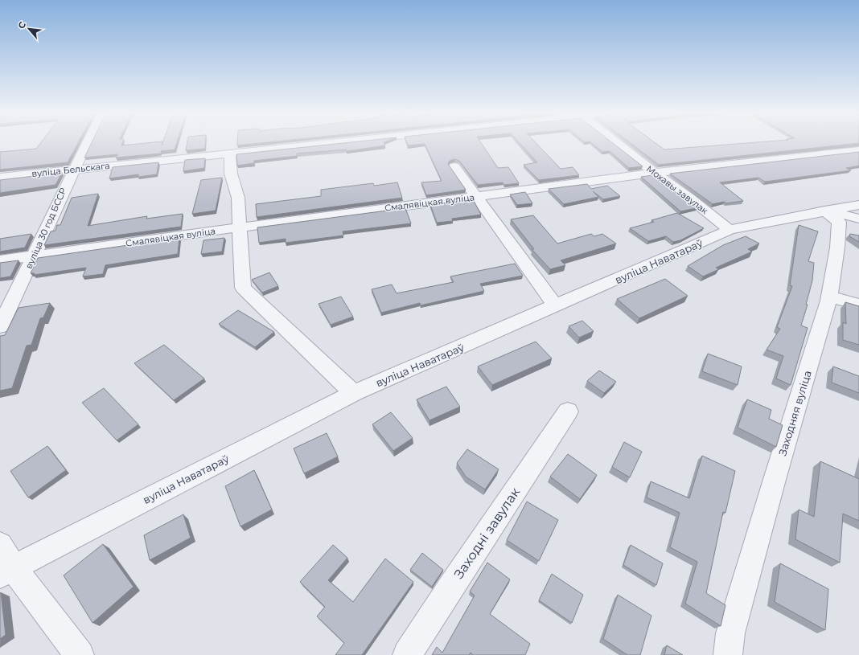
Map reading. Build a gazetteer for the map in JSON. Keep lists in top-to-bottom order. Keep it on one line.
{"streets":{"street":["вуліца Бельскага","Мохавы завулак","Смалявіцкая вуліца","вуліца 30 год БССР","вуліца Наватараў","Заходняя вуліца","Заходні завулак"]},"crossings":[["вуліца Бельскага","вуліца 30 год БССР"],["Мохавы завулак","Смалявіцкая вуліца"],["Мохавы завулак","вуліца Наватараў"],["Смалявіцкая вуліца","вуліца 30 год БССР"],["вуліца Наватараў","Заходняя вуліца"]],"north":"top left"}
